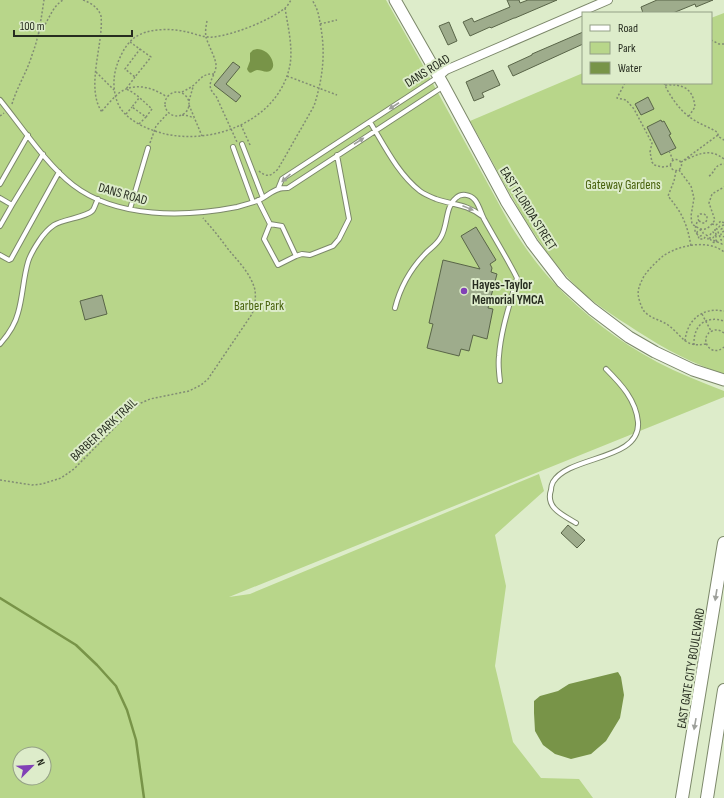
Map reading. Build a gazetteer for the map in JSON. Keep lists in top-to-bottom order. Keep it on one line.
{"streets":{"main road":["EAST FLORIDA STREET","EAST GATE CITY BOULEVARD"],"street":["DANS ROAD"],"path":["BARBER PARK TRAIL"]},"crossings":[["DANS ROAD","EAST FLORIDA STREET"],["DANS ROAD","BARBER PARK TRAIL"]],"parks":["Gateway Gardens","Barber Park"],"places":["Hayes-Taylor Memorial YMCA"],"legend":["Road","Park","Water"],"scale_bar":"100 m","north":"top right"}
